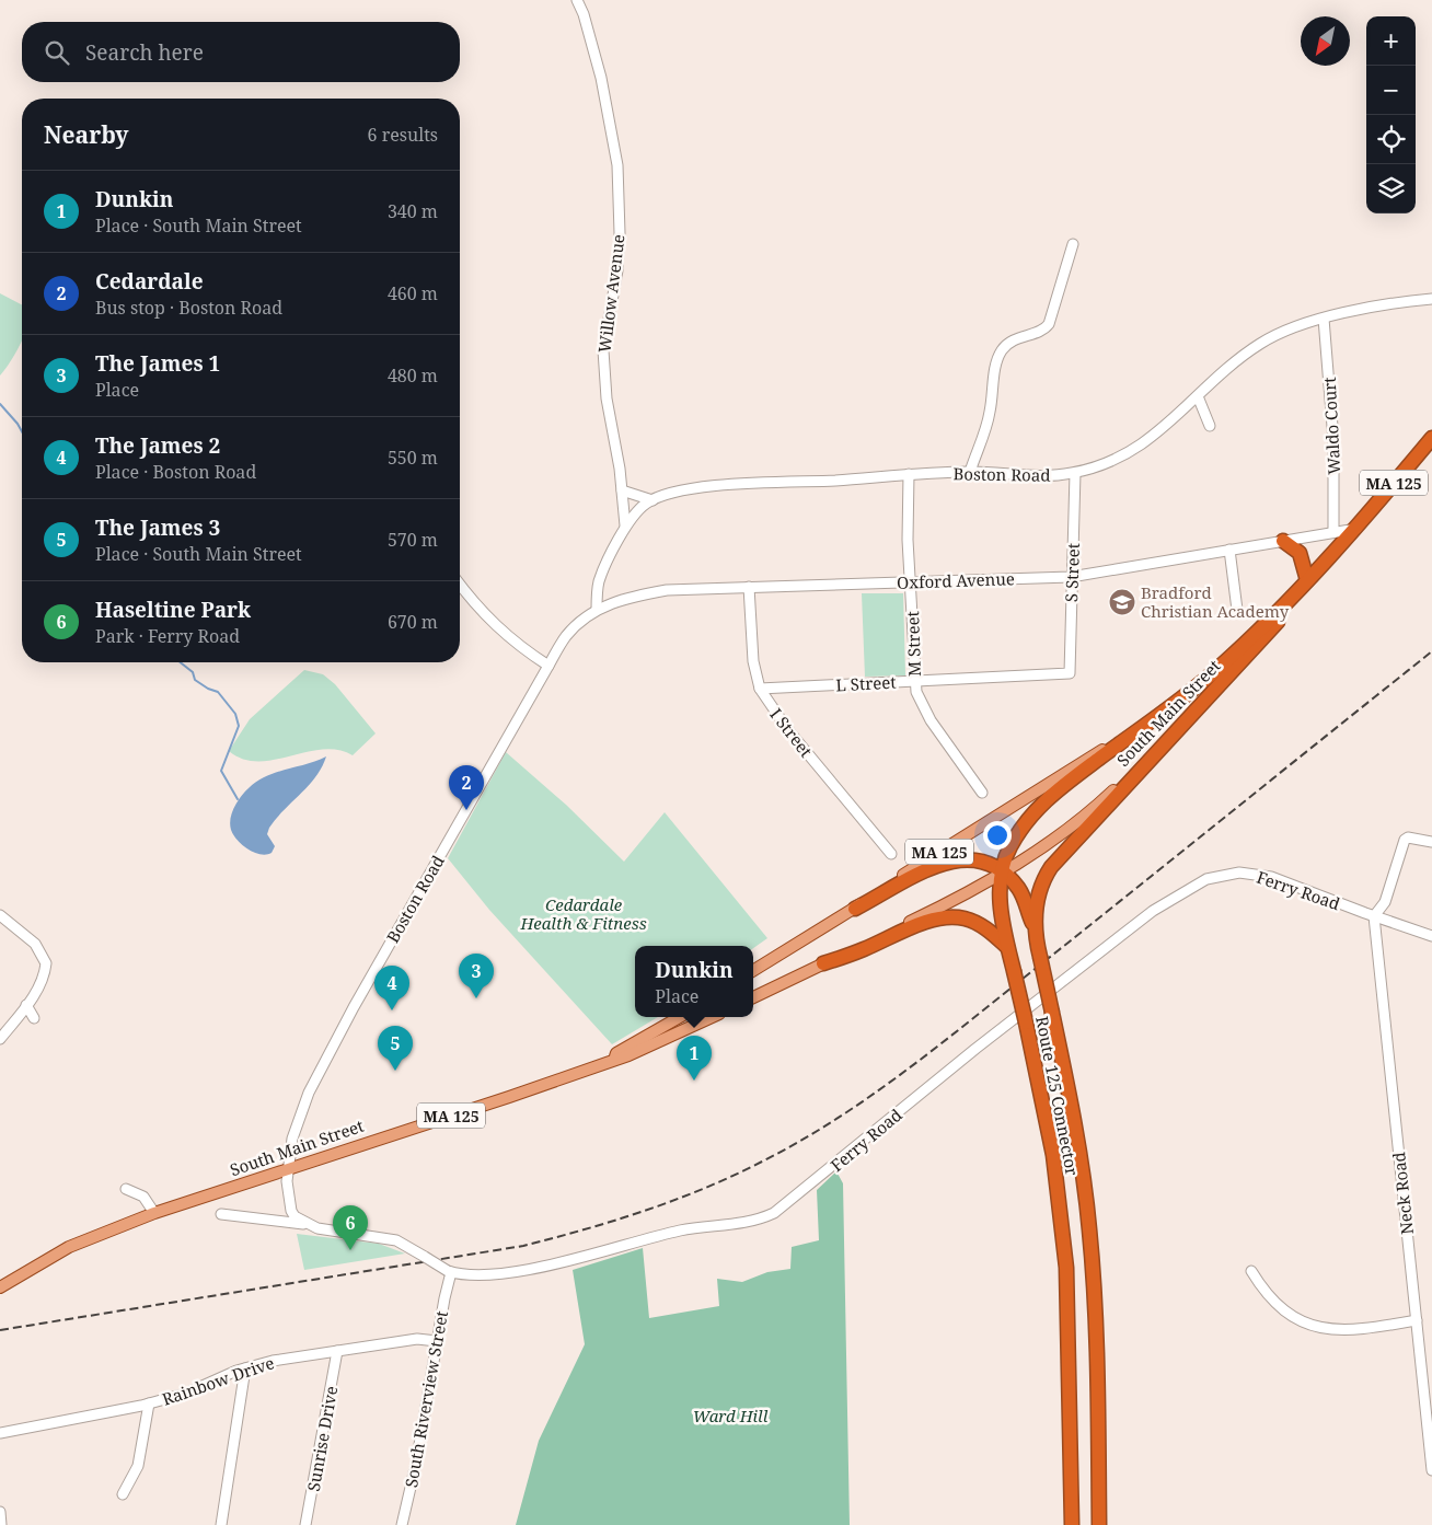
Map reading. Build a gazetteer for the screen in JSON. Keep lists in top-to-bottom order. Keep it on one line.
{"streets":{"highway":["MA 125","South Main Street","Route 125 Connector"],"street":["Willow Avenue","Waldo Court","Boston Road","S Street","Oxford Avenue","M Street","L Street","I Street","Ferry Road","Neck Road","Rainbow Drive","South Riverview Street","Sunrise Drive"]},"crossings":[["Willow Avenue","Boston Road"],["Waldo Court","Boston Road"],["Waldo Court","Oxford Avenue"],["Boston Road","S Street"],["Boston Road","Oxford Avenue"],["Boston Road","M Street"],["Boston Road","South Main Street"],["MA 125","Oxford Avenue"],["MA 125","South Main Street"],["S Street","Oxford Avenue"],["S Street","L Street"],["Oxford Avenue","M Street"],["Oxford Avenue","South Main Street"],["Oxford Avenue","I Street"],["M Street","L Street"],["L Street","I Street"],["South Main Street","Route 125 Connector"],["Ferry Road","Neck Road"],["Ferry Road","South Riverview Street"],["Rainbow Drive","South Riverview Street"],["Rainbow Drive","Sunrise Drive"]],"parks":["Cedardale Health & Fitness","Ward Hill"],"places":{"school or university":["Bradford Christian Academy"]},"north":"bottom left","page":{"map_buttons":["+","−"],"search":"Search here","heading":["Nearby","6 results"],"list":[{"mark":"1","name":"Dunkin","note":"Place · South Main Street","value":"340 m"},{"mark":"2","name":"Cedardale","note":"Bus stop · Boston Road","value":"460 m"},{"mark":"3","name":"The James 1","note":"Place","value":"480 m"},{"mark":"4","name":"The James 2","note":"Place · Boston Road","value":"550 m"},{"mark":"5","name":"The James 3","note":"Place · South Main Street","value":"570 m"},{"mark":"6","name":"Haseltine Park","note":"Park · Ferry Road","value":"670 m"}],"pins":["2","3","4","5","1","6"],"popup":["Dunkin","Place"]}}
